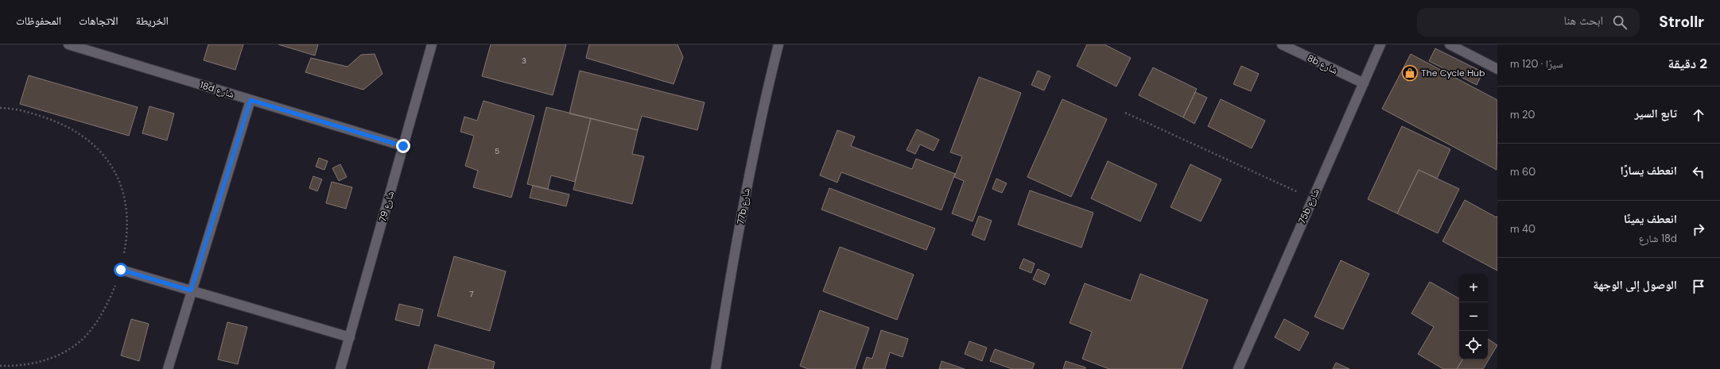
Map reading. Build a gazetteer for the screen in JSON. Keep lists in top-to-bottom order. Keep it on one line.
{"streets":{"street":["8b شارع","18d شارع","شارع 79","77b شارع","75b شارع"]},"crossings":[["8b شارع","75b شارع"],["18d شارع","شارع 79"]],"places":{"shop":["The Cycle Hub"]},"house_numbers":["3","5","7"],"page":{"header":"Strollr","search":"ابحث هنا","nav":["الخريطة","الاتجاهات","المحفوظات"],"heading":["2 دقيقة","سيرًا · 120 m"],"list":[["تابع السير","20 m"],["انعطف يسارًا","60 m"],["انعطف يمينًا","18d شارع","40 m"],"الوصول إلى الوجهة"],"map_buttons":["+","−"]}}
